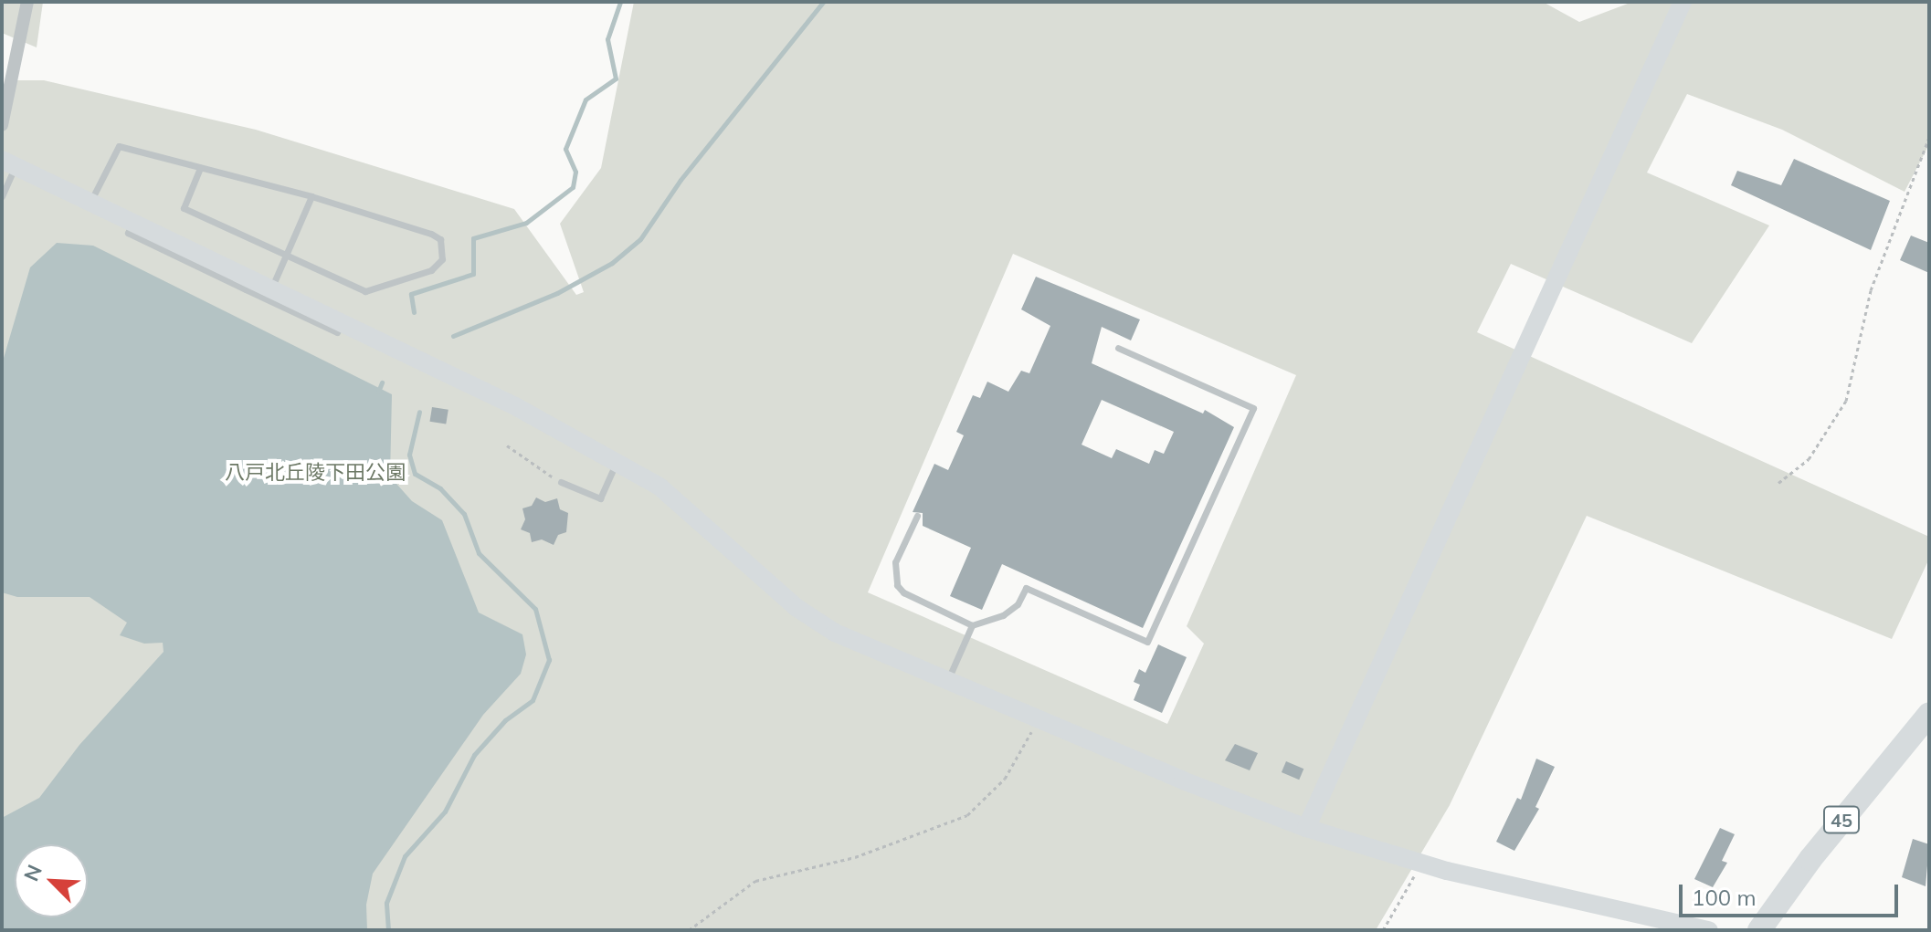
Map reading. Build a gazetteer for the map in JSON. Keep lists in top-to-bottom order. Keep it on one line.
{"streets":{"highway":["45"]},"parks":["八戸北丘陵下田公園"],"scale_bar":"100 m","north":"top left"}
